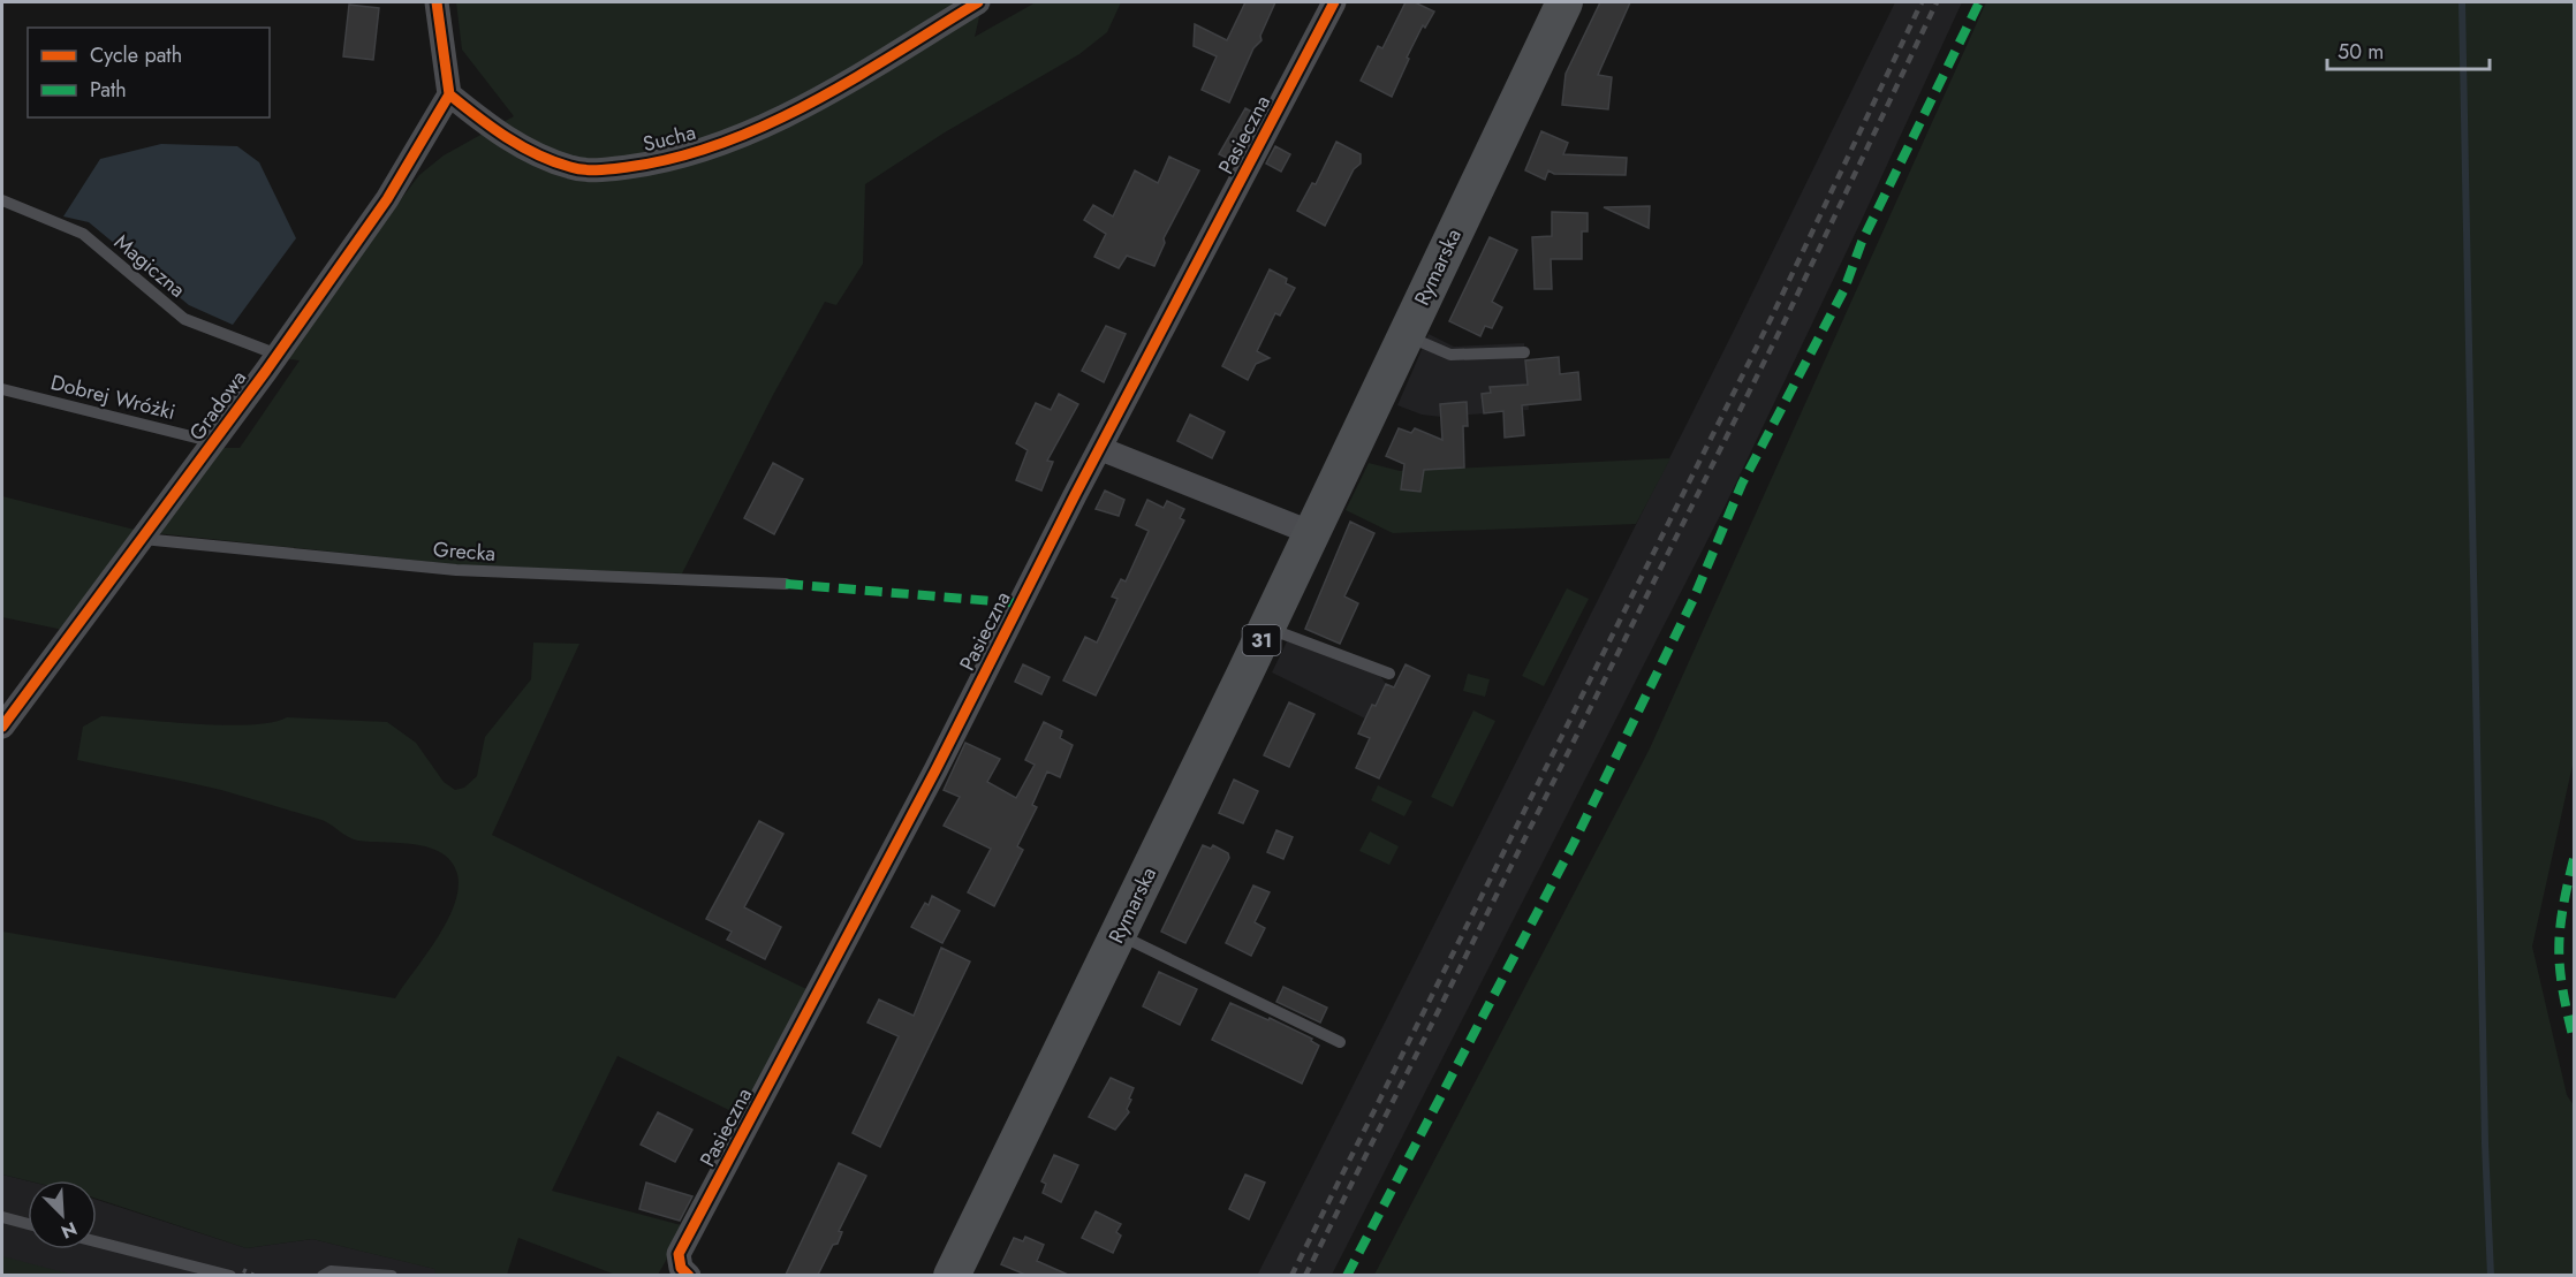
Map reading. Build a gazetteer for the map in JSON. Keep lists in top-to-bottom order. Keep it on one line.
{"streets":{"main road":["Rymarska","31"],"street":["Pasieczna","Sucha","Gradowa"],"lane":["Magiczna","Dobrej Wróżki","Grecka"]},"crossings":[["Sucha","Gradowa"],["Magiczna","Gradowa"],["Dobrej Wróżki","Gradowa"],["Gradowa","Grecka"]],"legend":["Cycle path","Path"],"scale_bar":"50 m","north":"bottom right"}
